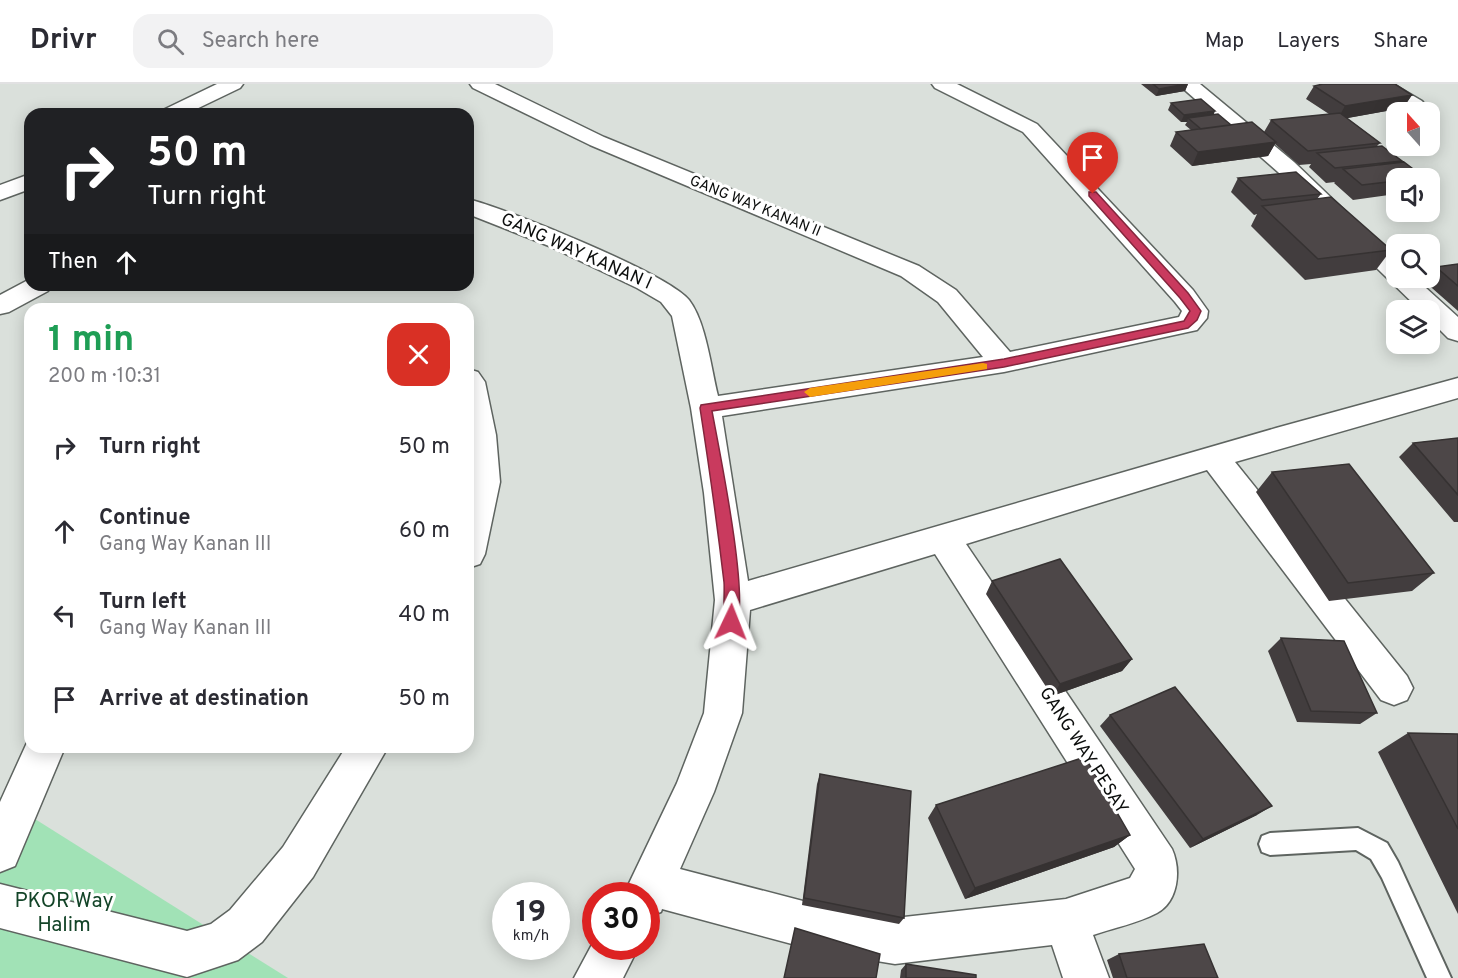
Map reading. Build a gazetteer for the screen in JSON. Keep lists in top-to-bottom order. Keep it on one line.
{"streets":{"street":["GANG WAY KANAN II","GANG WAY KANAN I","GANG WAY PESAY"]},"parks":["PKOR Way Halim"],"north":"top","page":{"header":"Drivr","search":"Search here","nav":["Map","Layers","Share"],"turn":["50 m","Turn right"],"then":"Then","heading":["1 min","200 m · 10:31"],"list":[{"name":"Turn right","value":"50 m"},{"name":"Continue","note":"Gang Way Kanan III","value":"60 m"},{"name":"Turn left","note":"Gang Way Kanan III","value":"40 m"},{"name":"Arrive at destination","value":"50 m"}],"speed":"19 km/h","limit":"30"}}
